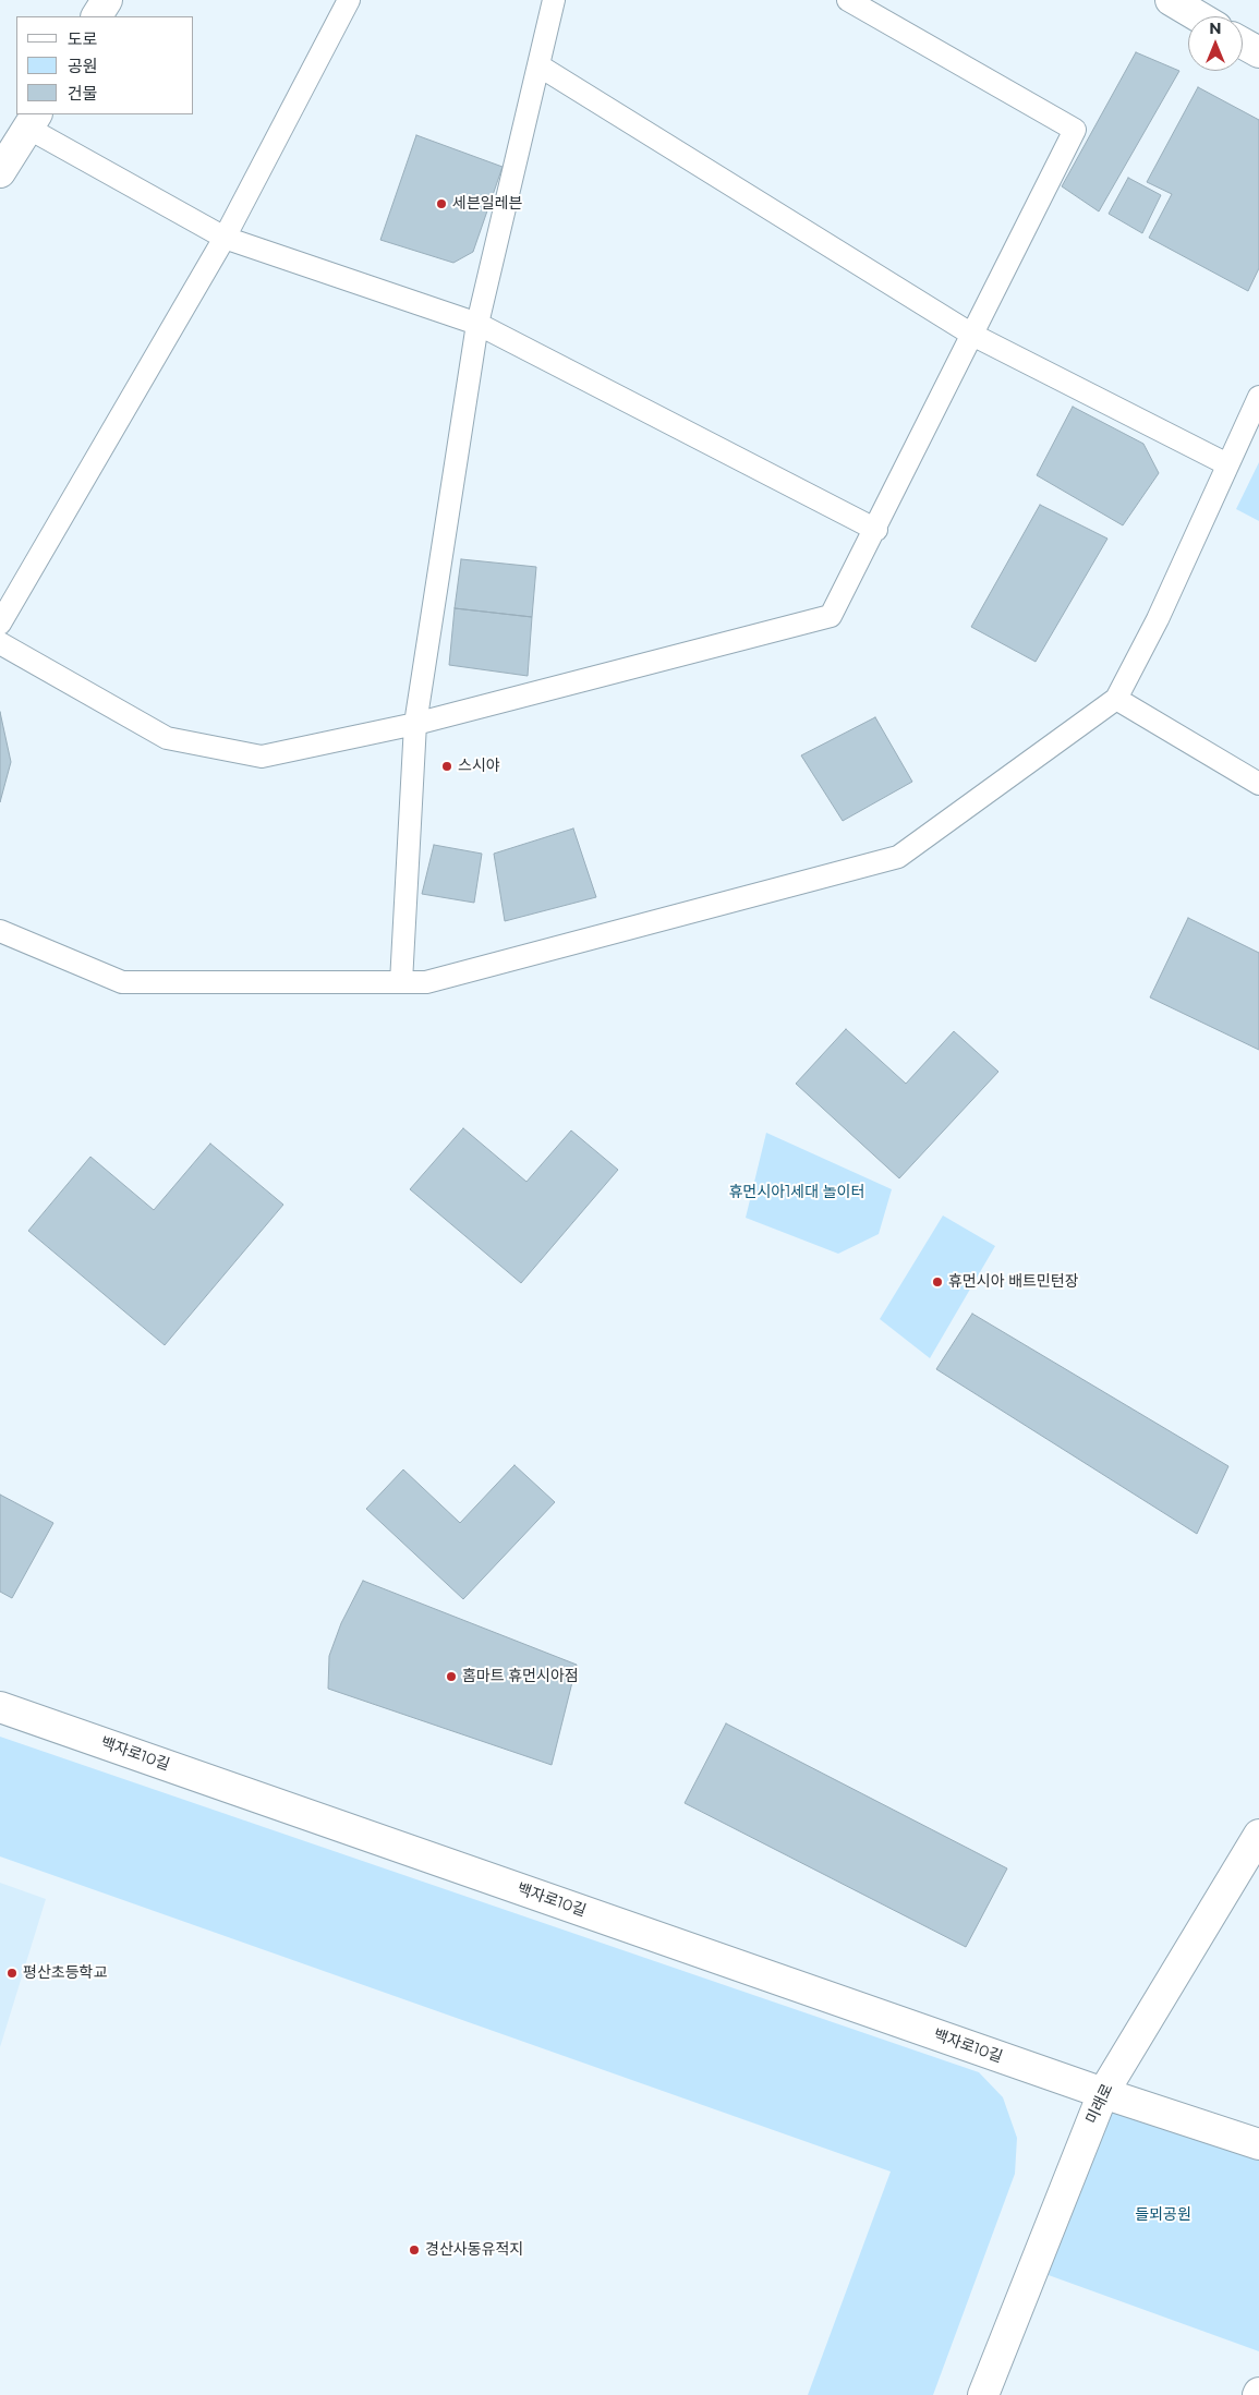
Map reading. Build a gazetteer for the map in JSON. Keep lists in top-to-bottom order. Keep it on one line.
{"streets":{"street":["백자로10길","미래로"]},"crossings":[["백자로10길","미래로"]],"parks":["휴먼시아1세대 놀이터","들뫼공원"],"places":["세븐일레븐","스시야","휴먼시아 배트민턴장","홈마트 휴먼시아점","평산초등학교","경산사동유적지"],"legend":["도로","공원","건물"],"north":"top"}
